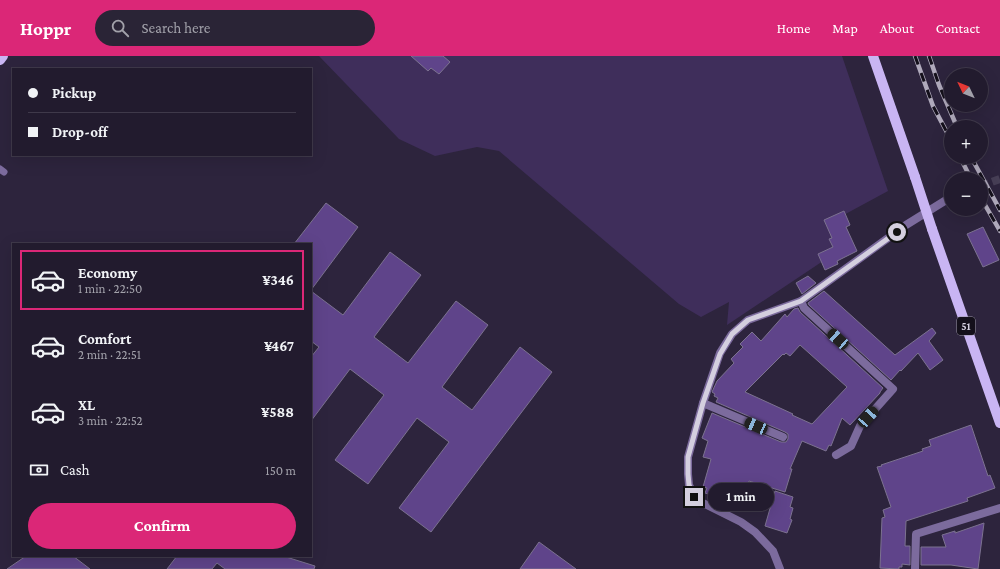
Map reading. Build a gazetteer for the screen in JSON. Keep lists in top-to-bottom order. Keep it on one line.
{"streets":{"main road":["51"]},"north":"top left","page":{"header":"Hoppr","search":"Search here","nav":["Home","Map","About","Contact"],"map_buttons":["+","−"],"banner":["Pickup","Drop-off"],"list":[{"name":"Economy","note":"1 min · 22:50","value":"¥346"},{"name":"Comfort","note":"2 min · 22:51","value":"¥467"},{"name":"XL","note":"3 min · 22:52","value":"¥588"}],"pay":["Cash","150 m"],"bubble":"1 min","buttons":"Confirm"}}
